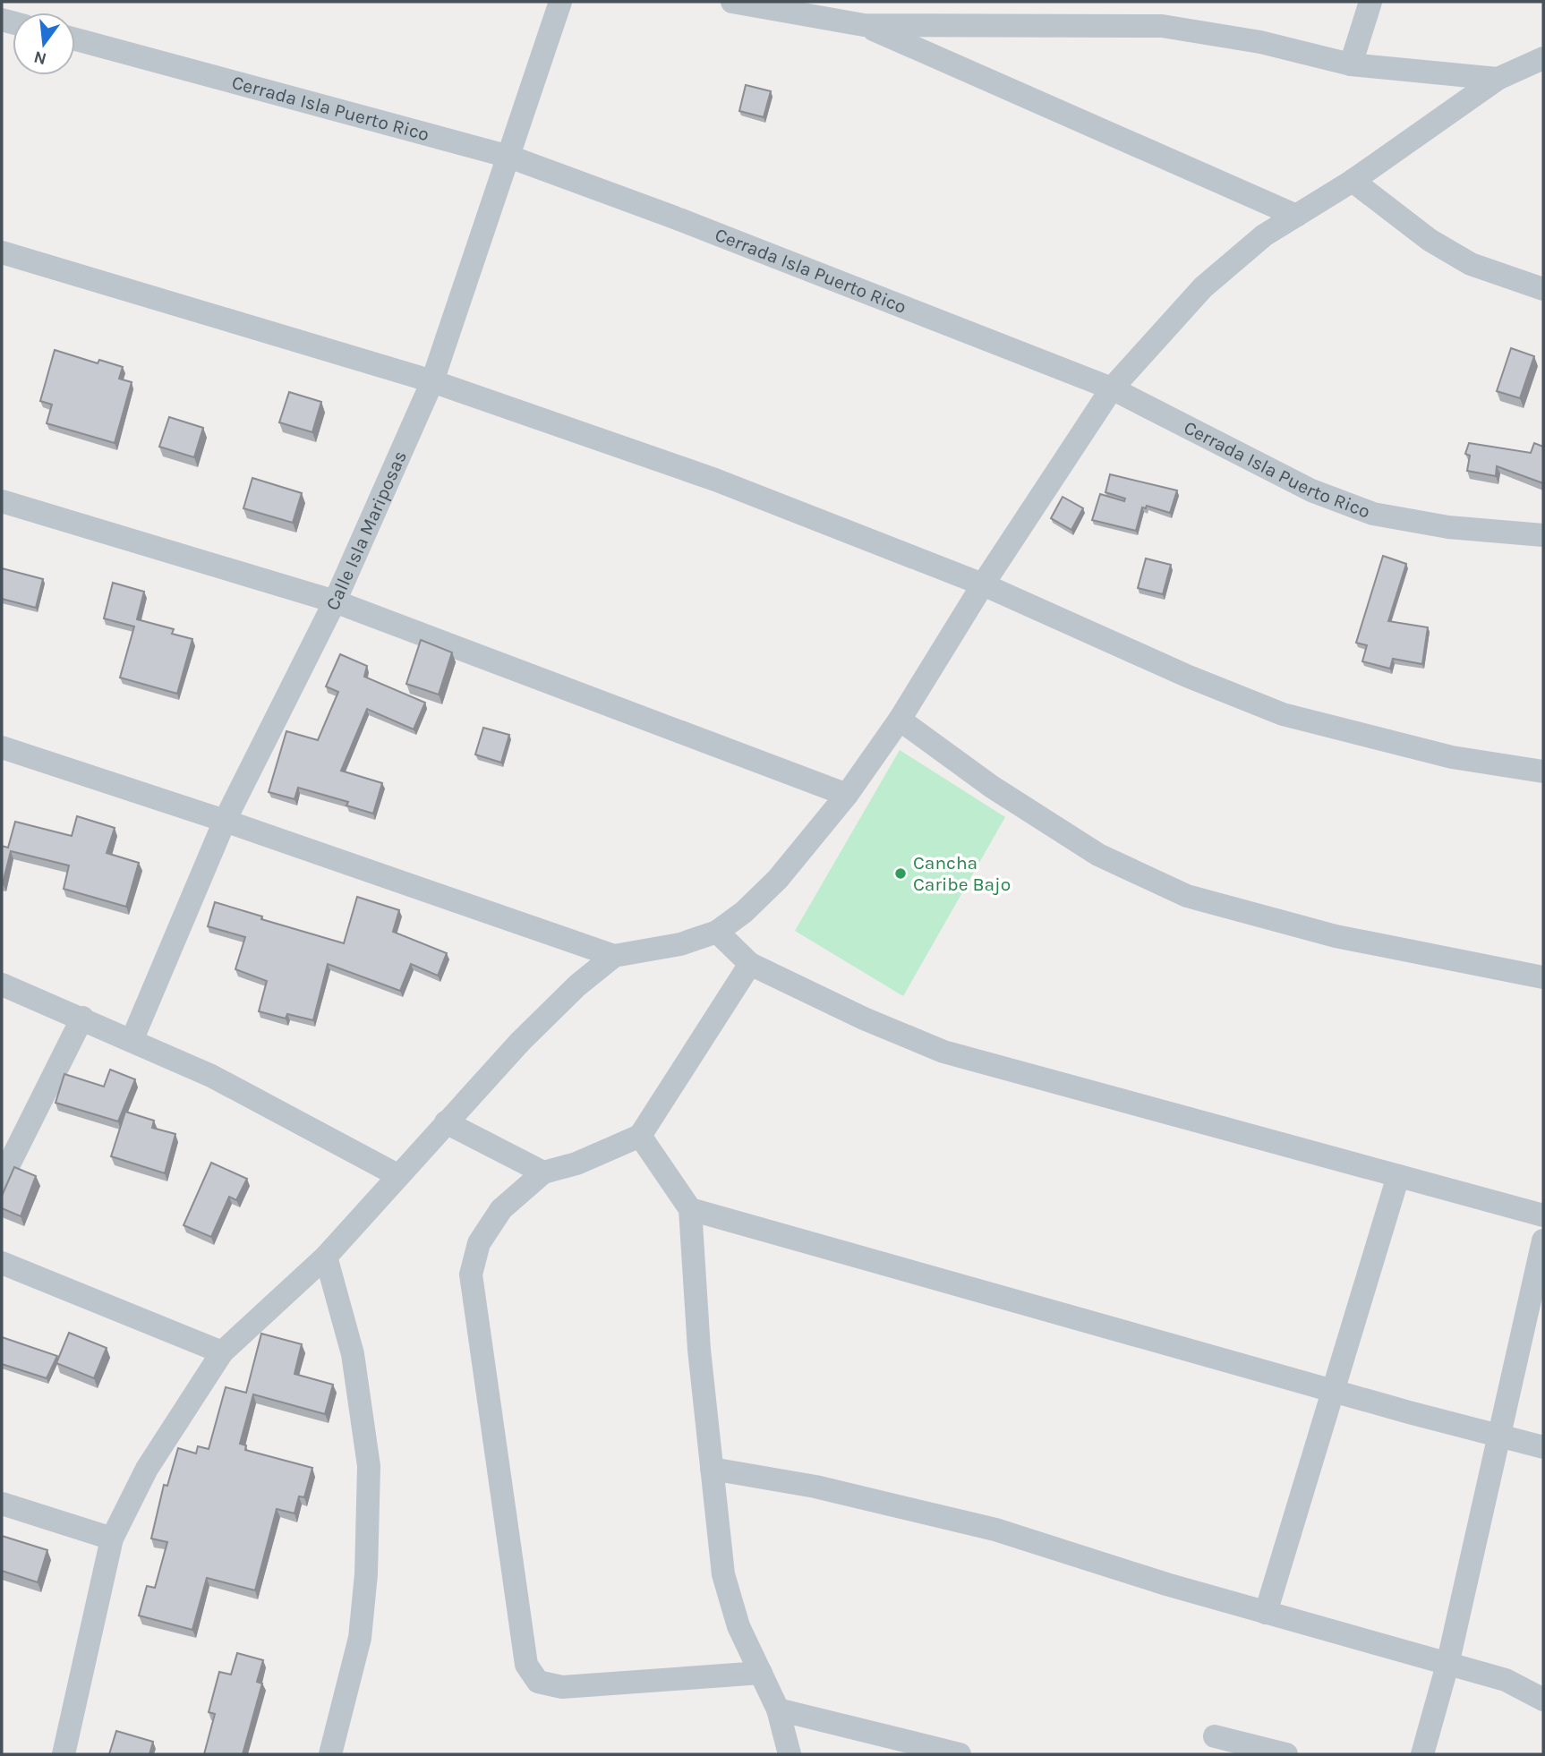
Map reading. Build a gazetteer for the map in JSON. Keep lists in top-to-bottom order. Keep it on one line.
{"streets":{"street":["Cerrada Isla Puerto Rico","Calle Isla Mariposas"]},"crossings":[["Cerrada Isla Puerto Rico","Calle Isla Mariposas"]],"places":["Cancha Caribe Bajo"],"north":"bottom"}
